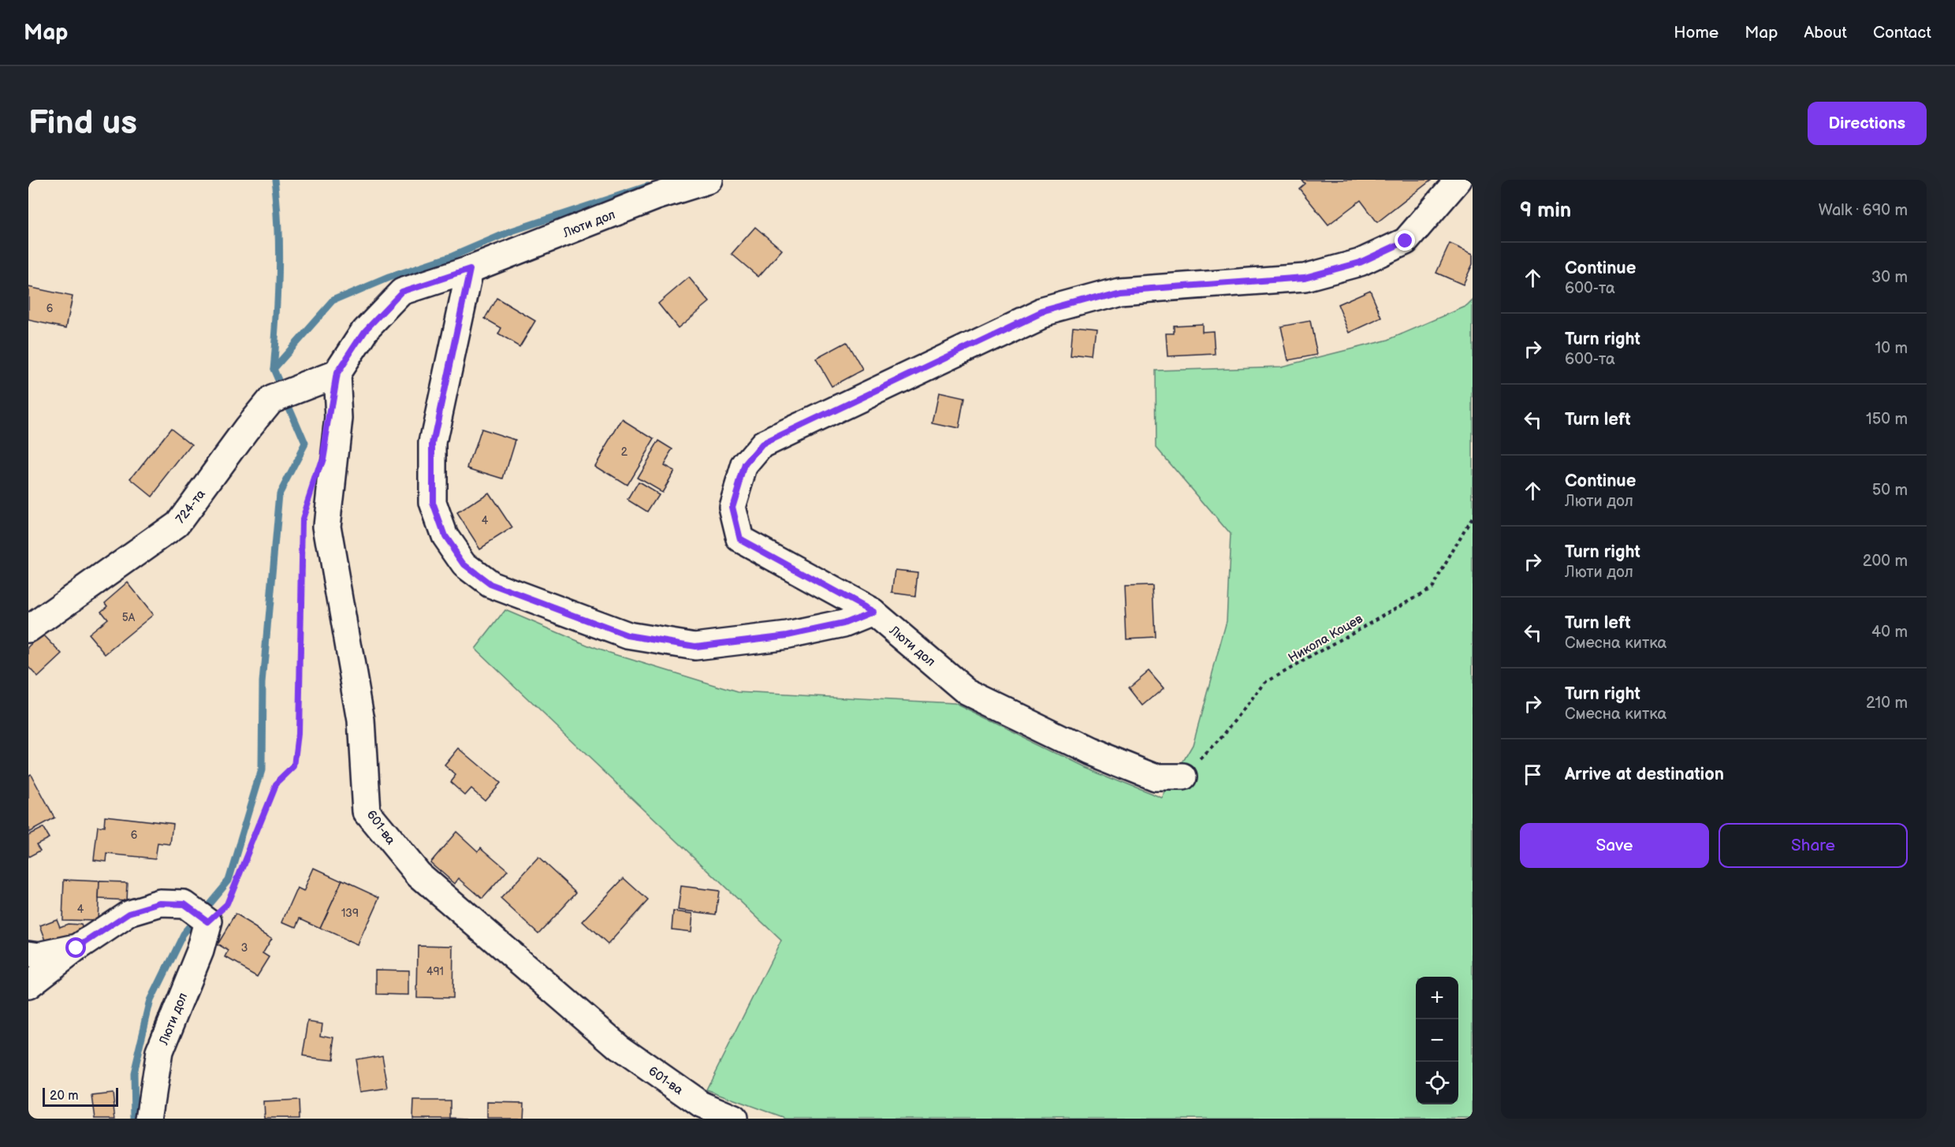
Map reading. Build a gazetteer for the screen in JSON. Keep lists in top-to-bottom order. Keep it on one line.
{"streets":{"street":["Люти дол","724-та","601-ва"],"path":["Никола Коцев"]},"crossings":[["Люти дол","724-та"],["Люти дол","Никола Коцев"],["Люти дол","601-ва"],["724-та","601-ва"]],"house_numbers":["6","2","4","5А","6","4","139","3","491"],"scale_bar":"20 m","page":{"header":"Map","nav":["Home","Map","About","Contact"],"buttons":["Directions",["Save","Share"]],"title":"Find us","heading":["9 min","Walk · 690 m"],"list":[["Continue","600-та","30 m"],["Turn right","600-та","10 m"],["Turn left","150 m"],["Continue","Люти дол","50 m"],["Turn right","Люти дол","200 m"],["Turn left","Смесна китка","40 m"],["Turn right","Смесна китка","210 m"],"Arrive at destination"],"map_buttons":["+","−"],"scale":"20 m"}}
